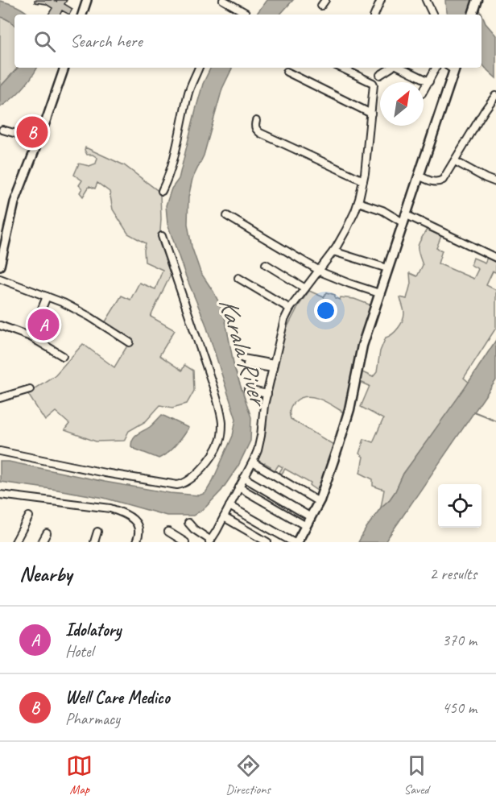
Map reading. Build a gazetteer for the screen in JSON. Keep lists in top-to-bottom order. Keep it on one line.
{"water":["Karala River"],"north":"top right","page":{"search":"Search here","pins":["B","A"],"heading":["Nearby","2 results"],"list":[{"mark":"A","name":"Idolatory","note":"Hotel","value":"370 m"},{"mark":"B","name":"Well Care Medico","note":"Pharmacy","value":"450 m"}],"nav":["Map","Directions","Saved"]}}
